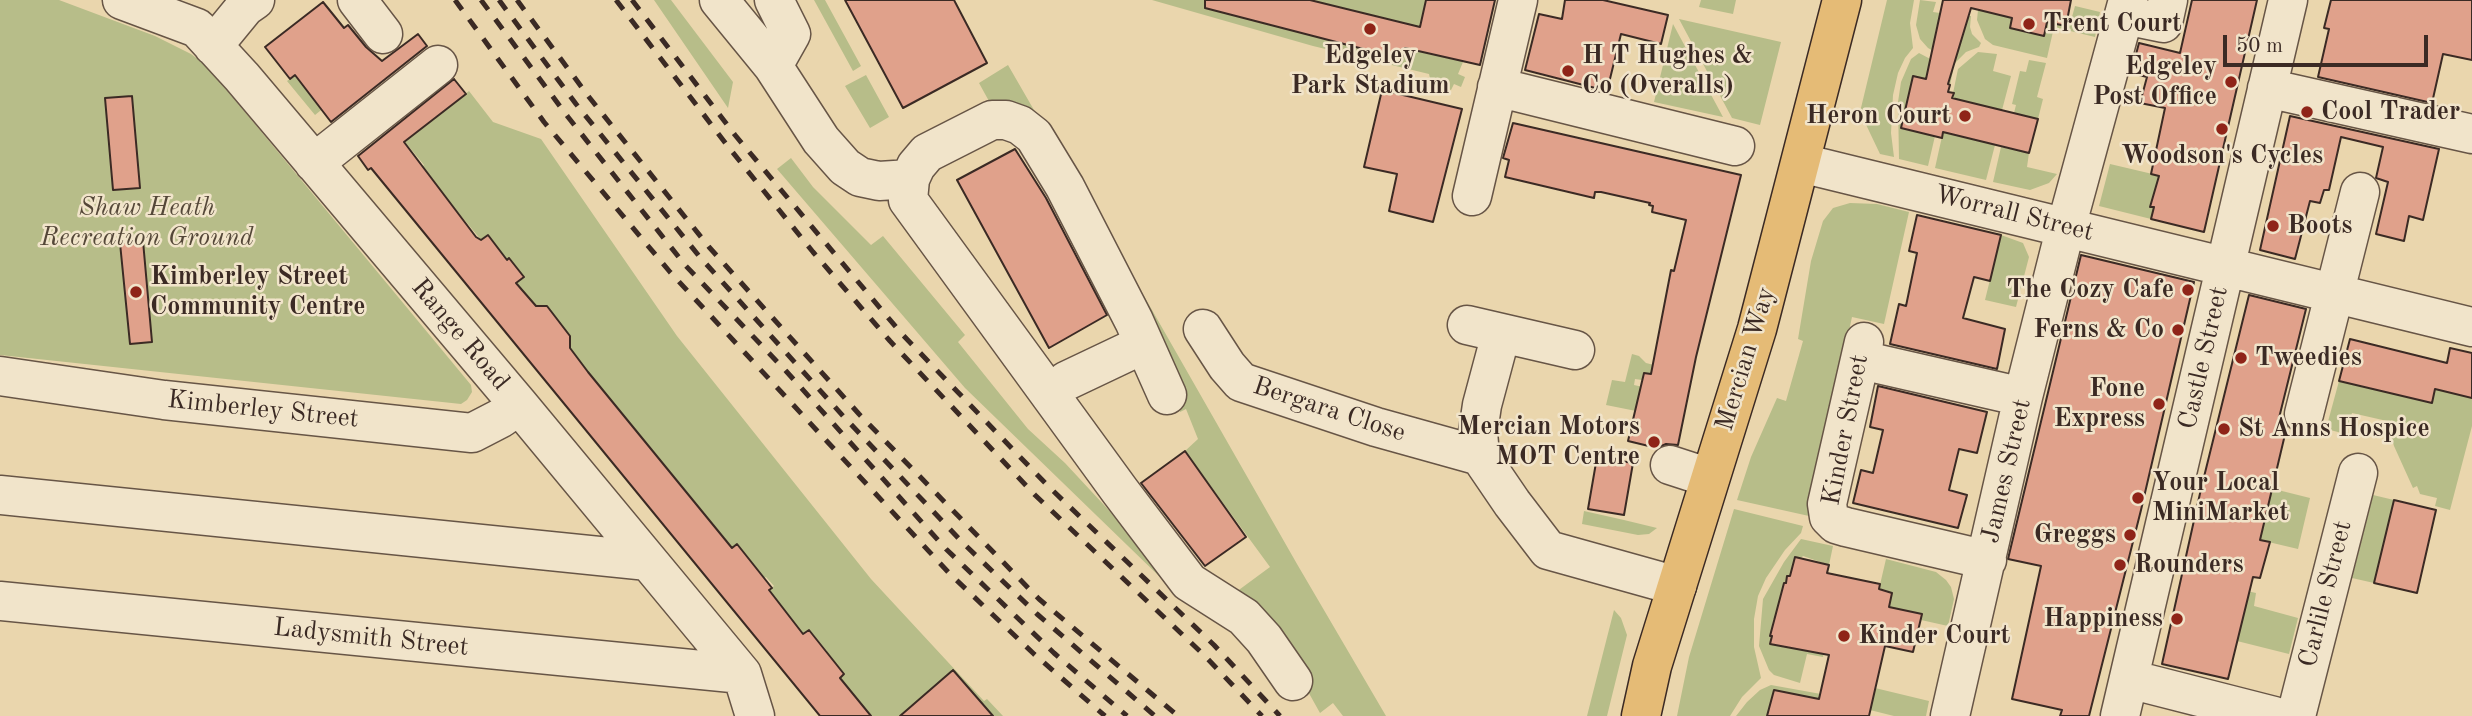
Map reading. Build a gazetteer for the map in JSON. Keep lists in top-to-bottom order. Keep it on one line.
{"streets":{"main road":["Mercian Way"],"street":["Worrall Street","Range Road","Castle Street","Kimberley Street","Bergara Close","Kinder Street","James Street","Carlile Street","Ladysmith Street"]},"crossings":[["Worrall Street","Castle Street"],["Worrall Street","Mercian Way"],["Worrall Street","James Street"],["Range Road","Kimberley Street"],["Range Road","Ladysmith Street"],["Kinder Street","James Street"]],"parks":["Shaw Heath Recreation Ground"],"places":["Trent Court","Edgeley Park Stadium","H T Hughes & Co (Overalls)","Edgeley Post Office","Cool Trader","Heron Court","Woodson's Cycles","Boots","The Cozy Cafe","Kimberley Street Community Centre","Ferns & Co","Tweedies","Fone Express","St Anns Hospice","Mercian Motors MOT Centre","Your Local MiniMarket","Greggs","Rounders","Happiness","Kinder Court"],"scale_bar":"50 m"}
